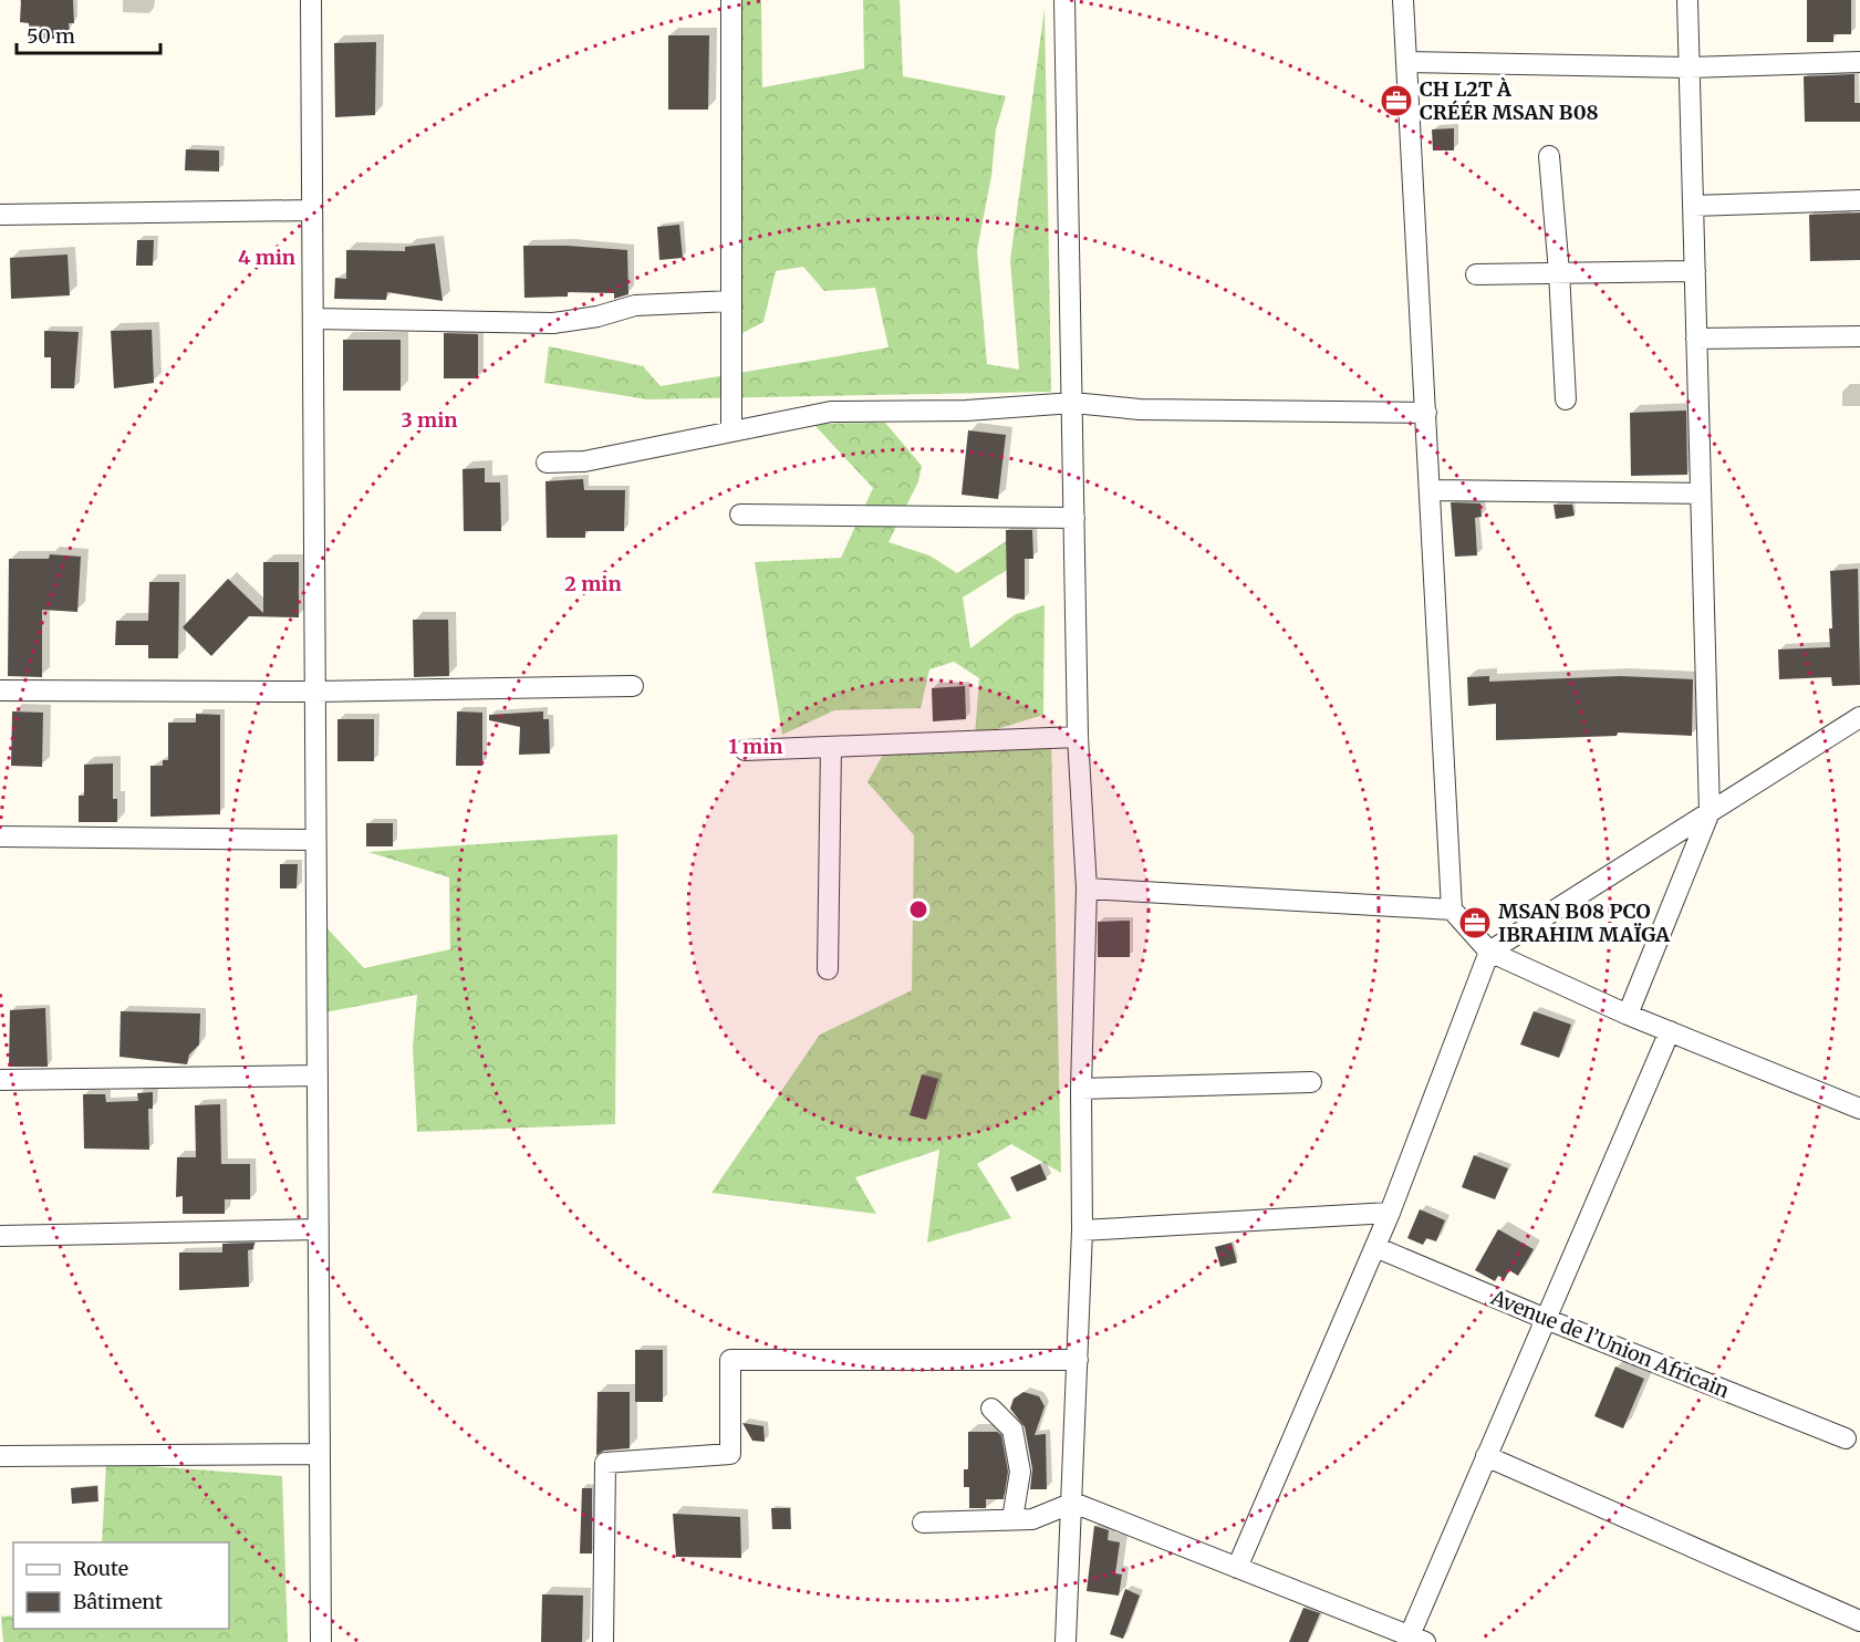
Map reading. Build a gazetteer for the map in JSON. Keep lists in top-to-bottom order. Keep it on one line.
{"streets":{"street":["Avenue de l’Union Africain"]},"places":{"office":["CH L2T À CRÉÉR MSAN B08","MSAN B08 PCO IBRAHIM MAÏGA"]},"legend":["Route","Bâtiment"],"scale_bar":"50 m","rings":["4 min","3 min","2 min","1 min"]}
